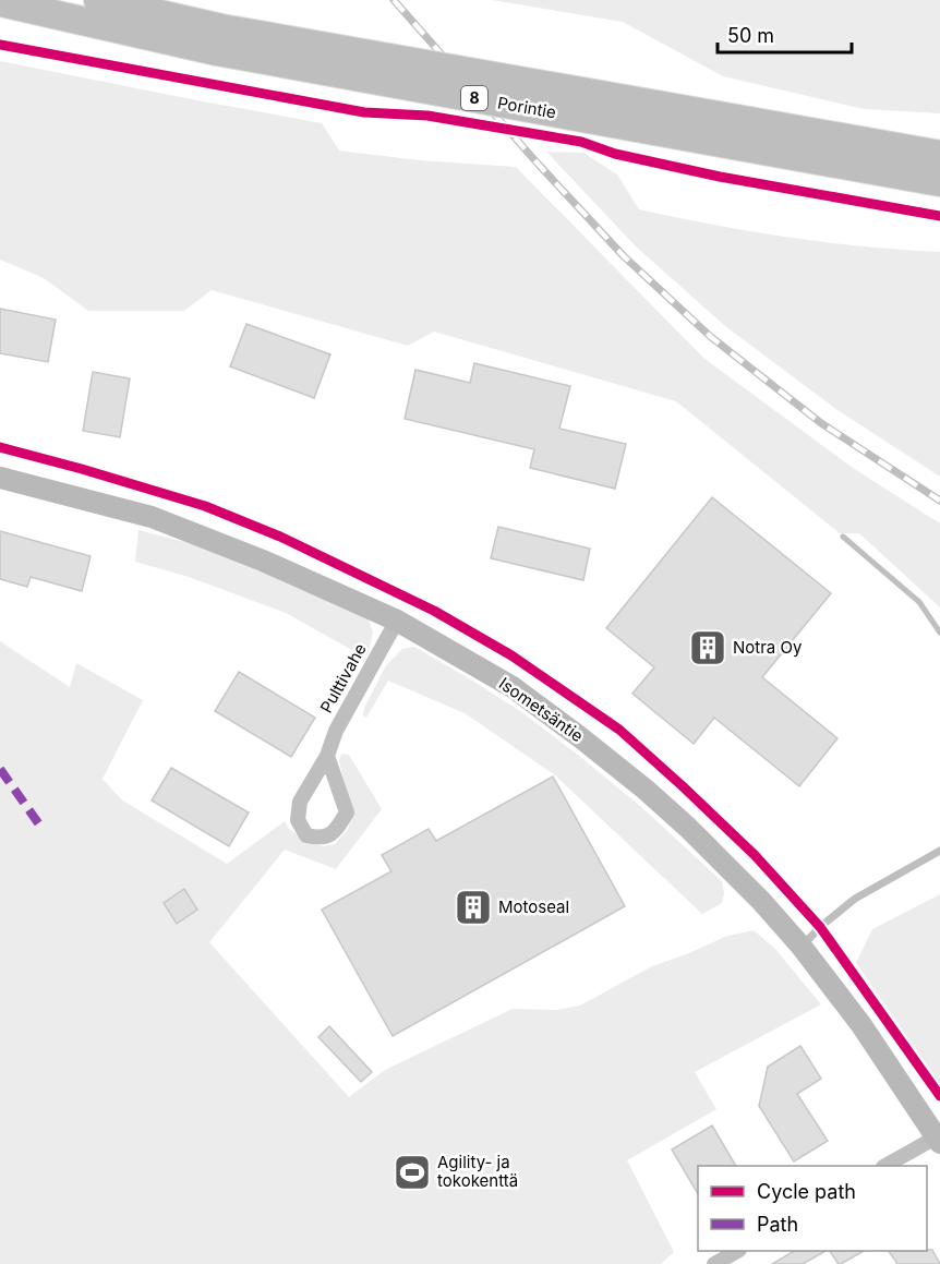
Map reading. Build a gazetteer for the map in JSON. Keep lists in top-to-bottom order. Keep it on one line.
{"streets":{"highway":["8","Porintie"],"main road":["Isometsäntie"],"street":["Pulttivahe"]},"crossings":[["Pulttivahe","Isometsäntie"]],"places":{"building":["Notra Oy","Motoseal"],"sports":["Agility- ja tokokenttä"]},"legend":["Cycle path","Path"],"scale_bar":"50 m"}
